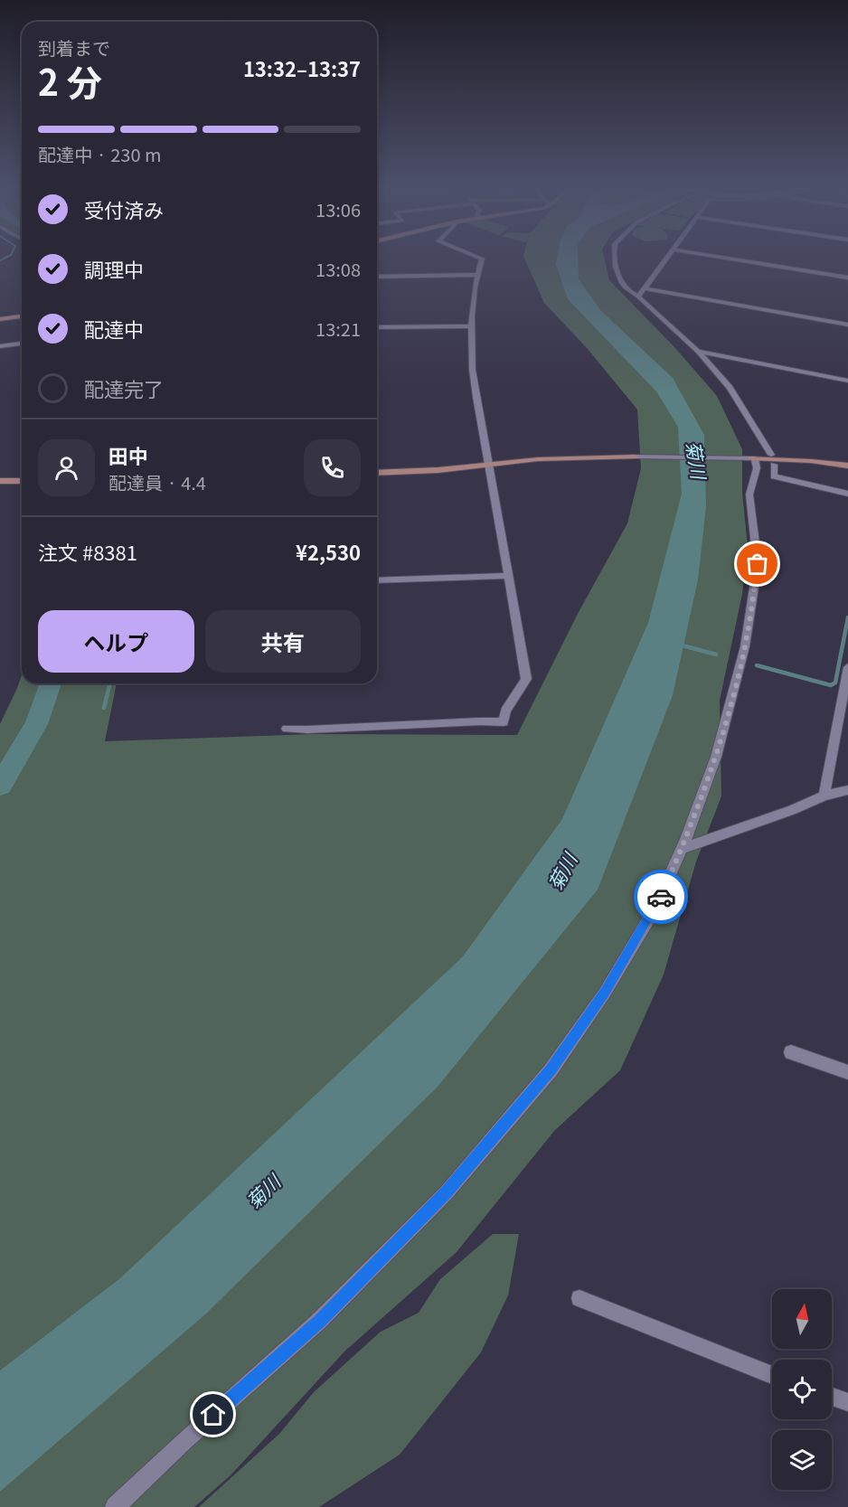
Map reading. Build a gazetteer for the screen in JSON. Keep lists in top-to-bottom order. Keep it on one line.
{"water":["菊川"],"north":"top","page":{"heading":["2 分","到着まで","13:32–13:37"],"panel":["田中","配達員 · 4.4","注文 #8381","¥2,530"],"bar":"配達中 · 230 m","list":[["受付済み","13:06"],["調理中","13:08"],["配達中","13:21"],"配達完了"],"buttons":["ヘルプ","共有"]}}
